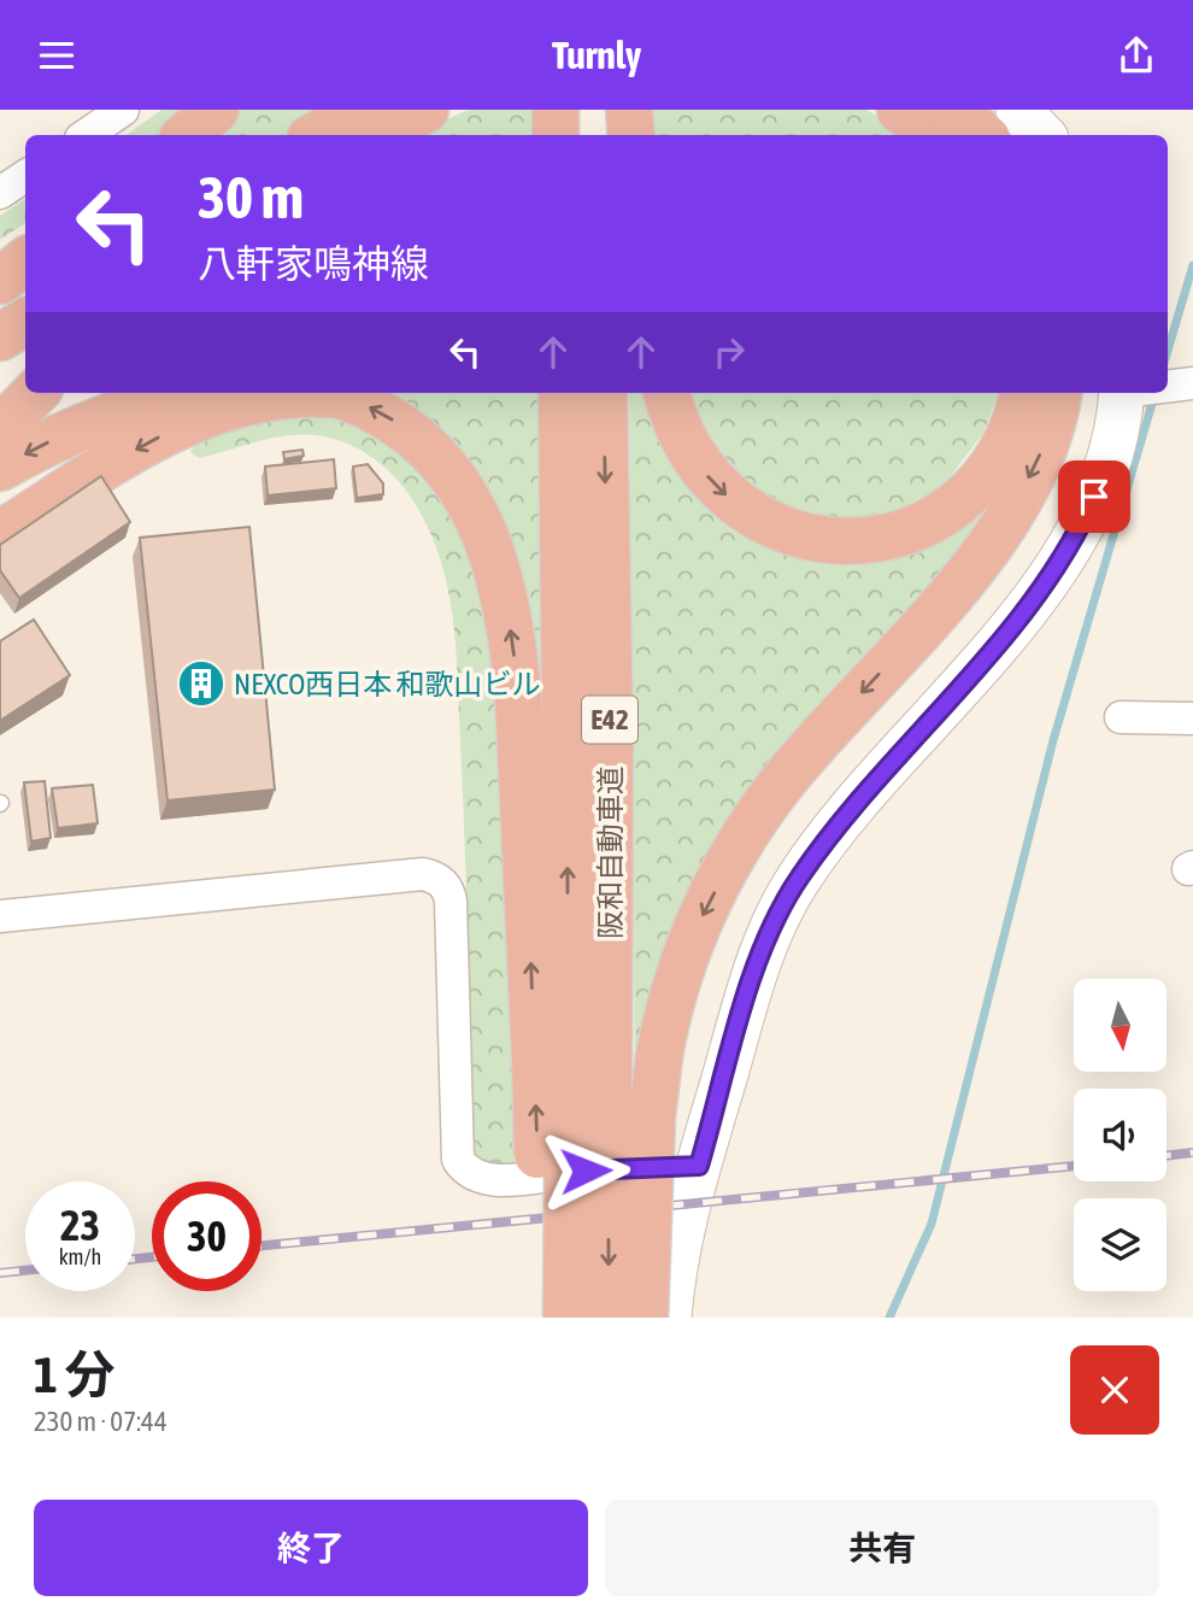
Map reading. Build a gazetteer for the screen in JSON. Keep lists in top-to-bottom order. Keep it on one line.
{"streets":{"highway":["E42","阪和自動車道"]},"places":{"building":["NEXCO西日本 和歌山ビル"]},"north":"bottom","page":{"header":"Turnly","turn":["30 m","八軒家鳴神線"],"speed":"23 km/h","limit":"30","heading":["1 分","230 m · 07:44"],"buttons":["終了","共有"]}}
